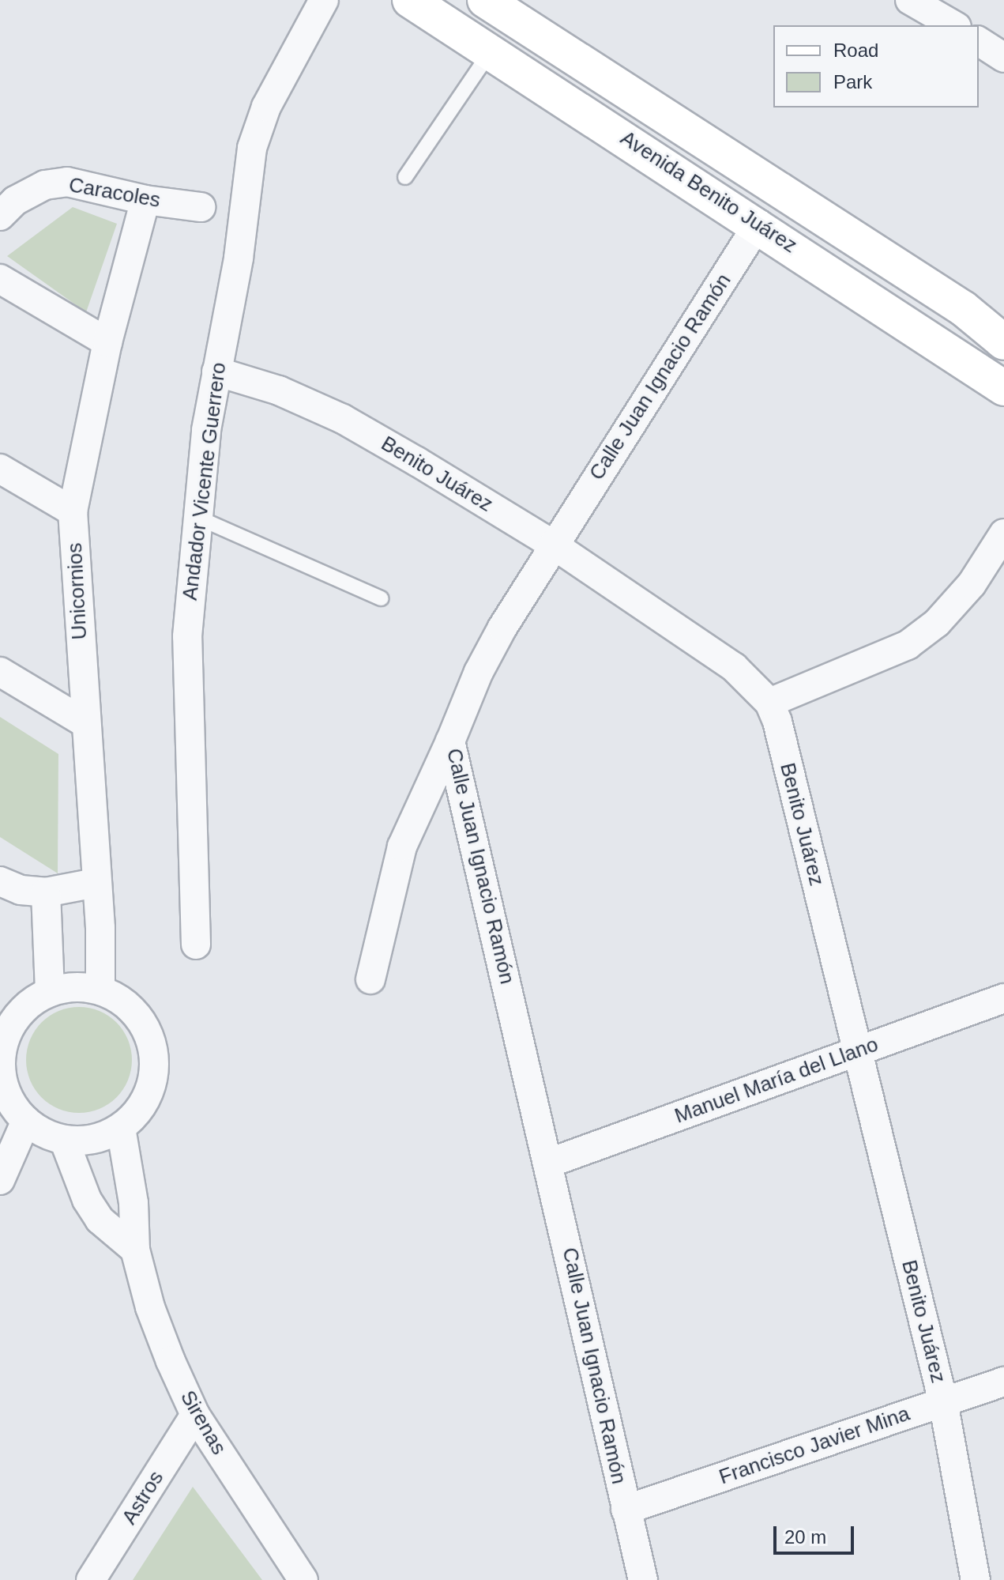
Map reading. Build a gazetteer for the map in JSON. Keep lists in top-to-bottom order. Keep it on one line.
{"streets":{"main road":["Avenida Benito Juárez"],"street":["Caracoles","Calle Juan Ignacio Ramón","Benito Juárez","Andador Vicente Guerrero","Unicornios","Manuel María del Llano","Sirenas","Francisco Javier Mina","Astros"]},"crossings":[["Avenida Benito Juárez","Calle Juan Ignacio Ramón"],["Caracoles","Unicornios"],["Calle Juan Ignacio Ramón","Benito Juárez"],["Calle Juan Ignacio Ramón","Manuel María del Llano"],["Calle Juan Ignacio Ramón","Francisco Javier Mina"],["Benito Juárez","Andador Vicente Guerrero"],["Benito Juárez","Manuel María del Llano"],["Benito Juárez","Francisco Javier Mina"],["Unicornios","Sirenas"],["Sirenas","Astros"]],"legend":["Road","Park"],"scale_bar":"20 m"}
